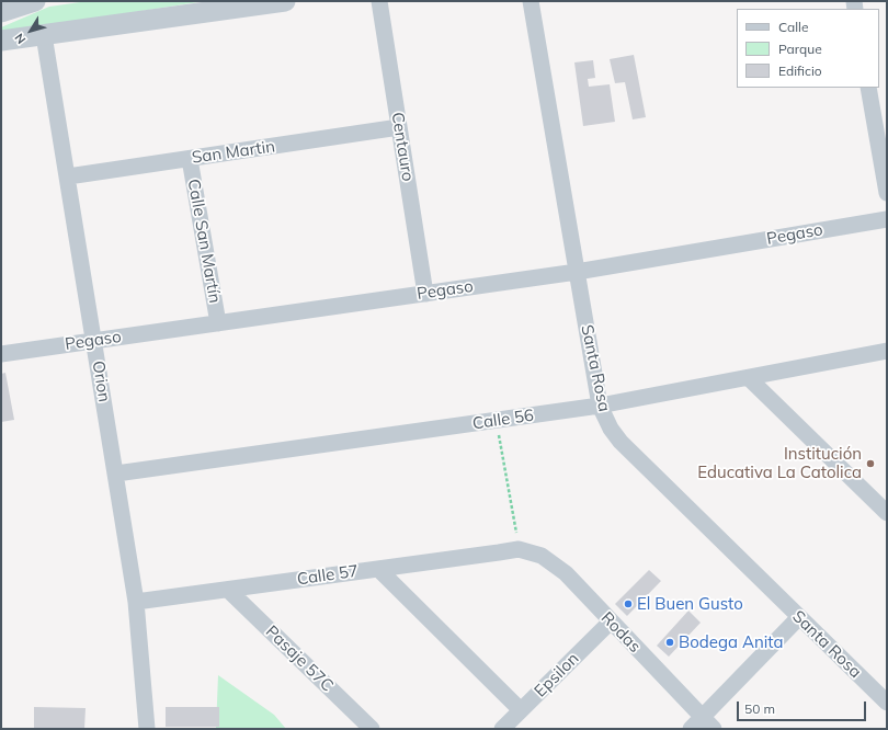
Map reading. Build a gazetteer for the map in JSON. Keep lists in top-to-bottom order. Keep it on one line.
{"streets":{"street":["Centauro","San Martin","Pegaso","Calle San Martín","Santa Rosa","Orion","Calle 56","Calle 57","Rodas","Pasaje 57C","Epsilon"]},"crossings":[["Centauro","San Martin"],["Centauro","Pegaso"],["San Martin","Calle San Martín"],["San Martin","Orion"],["Pegaso","Calle San Martín"],["Pegaso","Santa Rosa"],["Pegaso","Orion"],["Santa Rosa","Calle 56"],["Orion","Calle 56"],["Orion","Calle 57"],["Calle 57","Rodas"],["Calle 57","Pasaje 57C"],["Rodas","Epsilon"]],"places":["Institución Educativa La Catolica","El Buen Gusto","Bodega Anita"],"legend":["Calle","Parque","Edificio"],"scale_bar":"50 m","north":"bottom left"}
